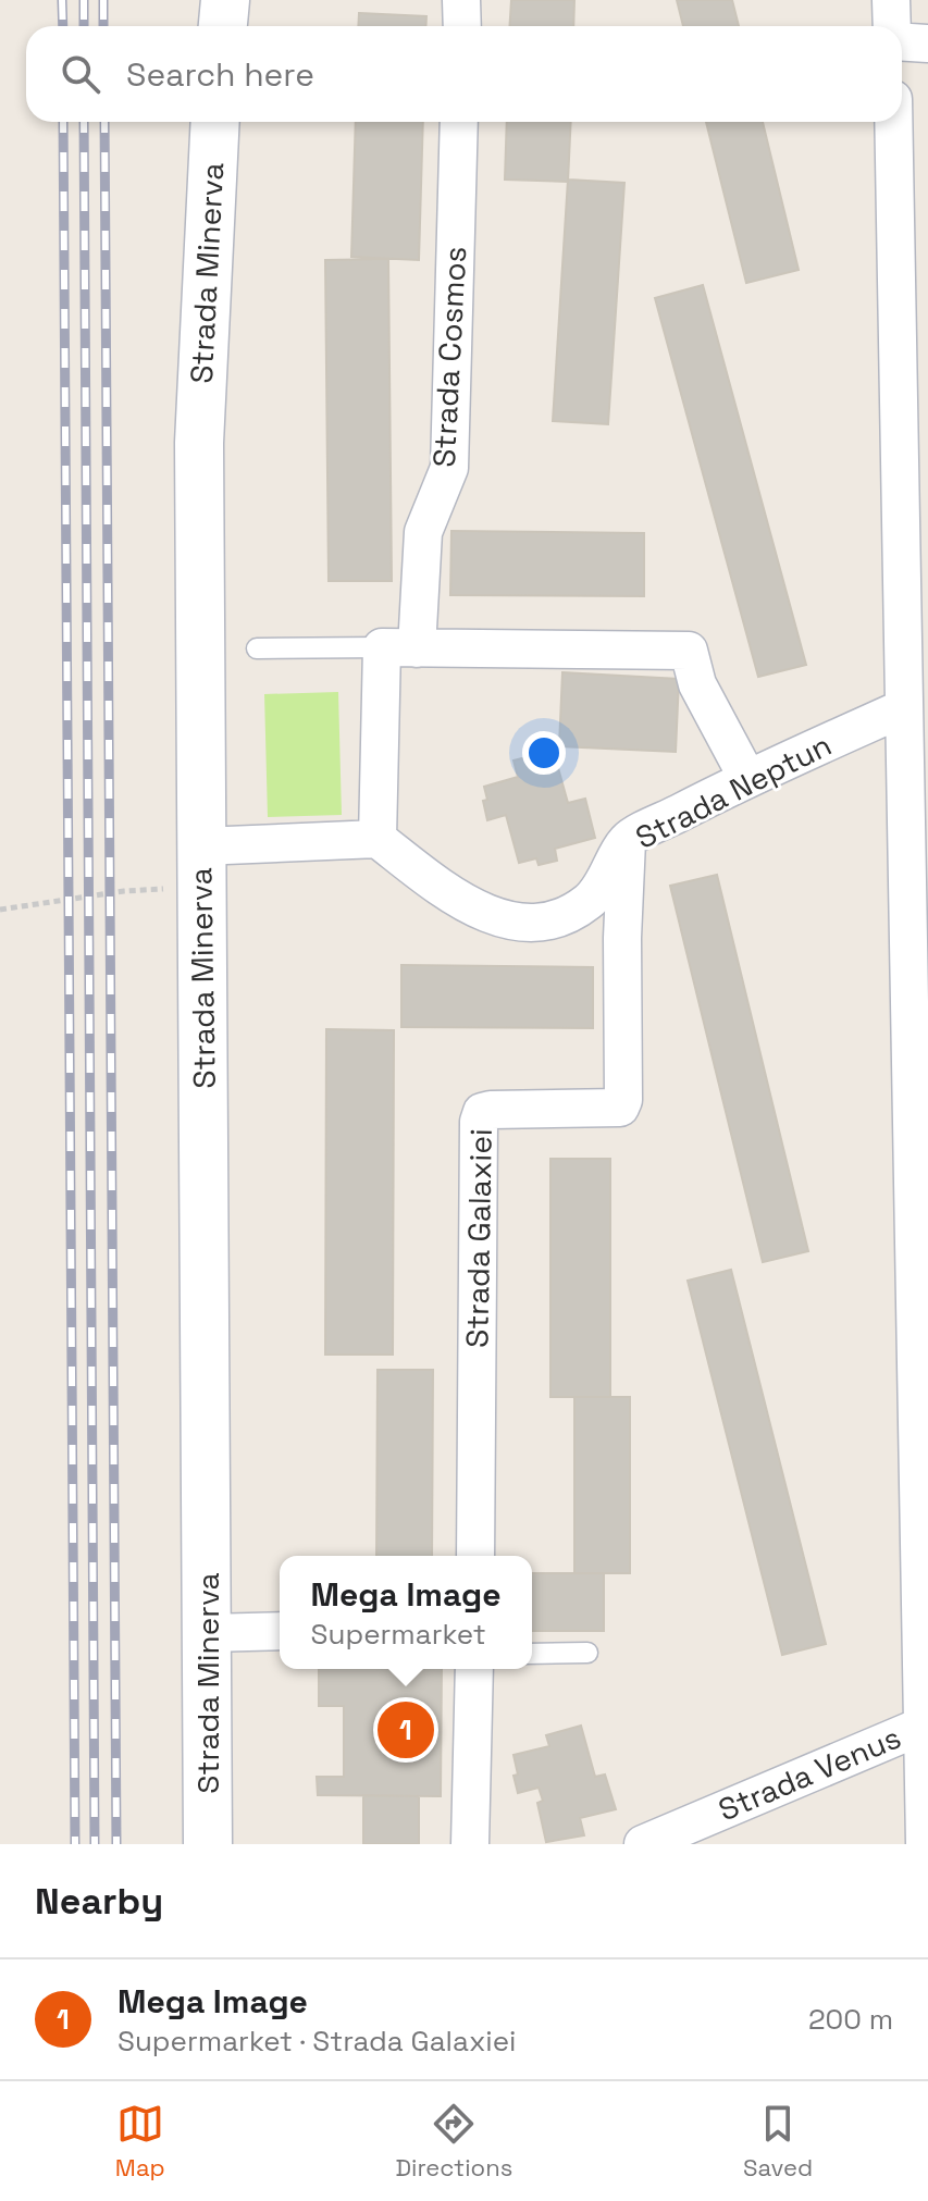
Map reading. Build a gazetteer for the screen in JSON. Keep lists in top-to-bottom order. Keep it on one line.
{"streets":{"street":["Strada Minerva","Strada Cosmos","Strada Neptun","Strada Galaxiei","Strada Venus"]},"crossings":[["Strada Cosmos","Strada Neptun"],["Strada Neptun","Strada Galaxiei"]],"page":{"search":"Search here","popup":["Mega Image","Supermarket"],"pins":"1","heading":"Nearby","list":[{"mark":"1","name":"Mega Image","note":"Supermarket · Strada Galaxiei","value":"200 m"}],"nav":["Map","Directions","Saved"]}}
